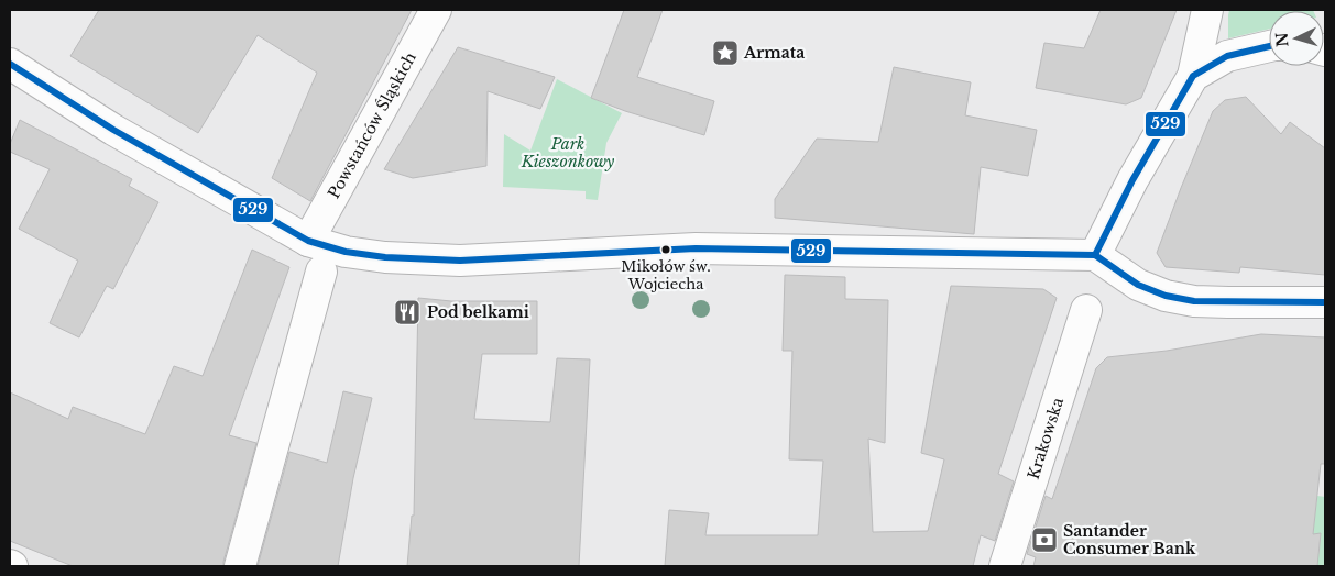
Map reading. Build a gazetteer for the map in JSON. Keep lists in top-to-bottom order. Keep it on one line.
{"streets":{"street":["Powstańców Śląskich","Krakowska"]},"parks":["Park Kieszonkowy"],"places":{"place":["Armata"],"other":["Mikołów św. Wojciecha"],"restaurant":["Pod belkami"],"bank":["Santander Consumer Bank"]},"lines":["transit line 529"],"north":"left"}
